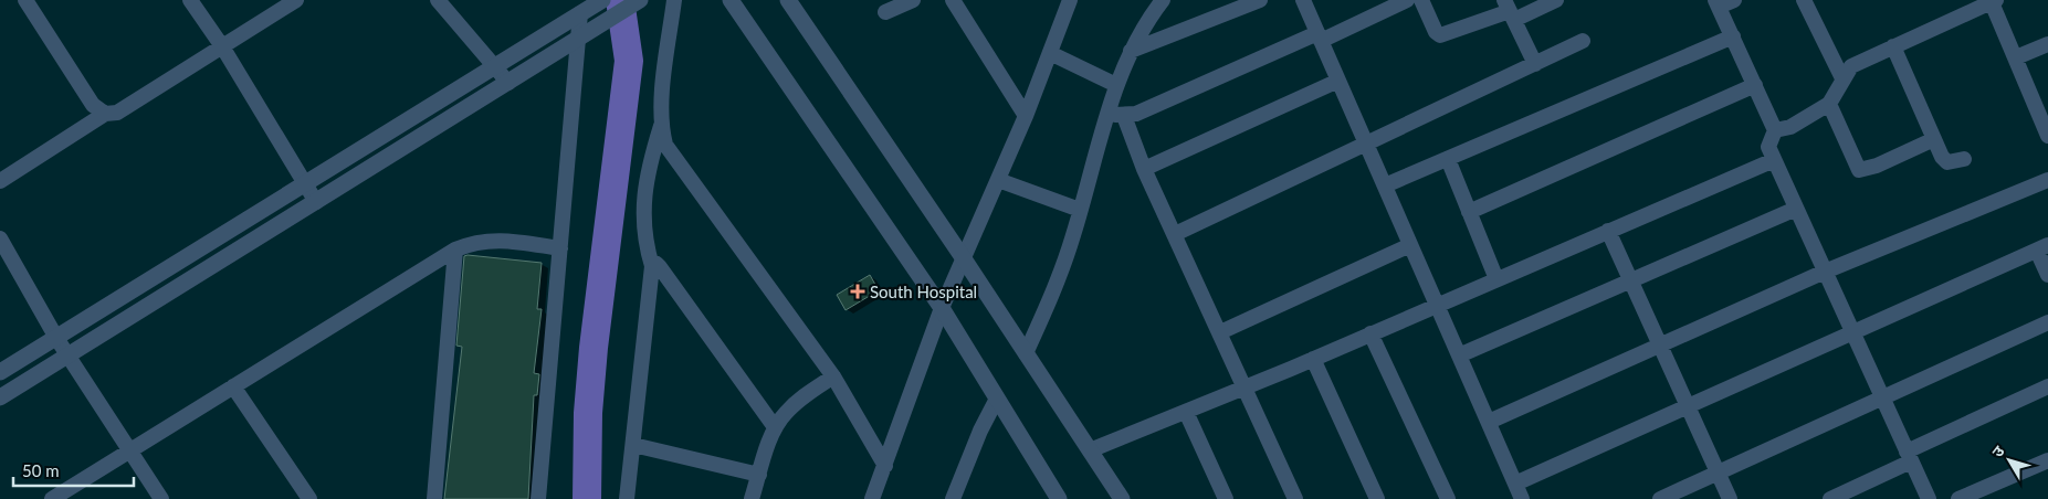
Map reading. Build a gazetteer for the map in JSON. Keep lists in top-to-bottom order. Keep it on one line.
{"places":{"health":["South Hospital"]},"scale_bar":"50 m","north":"top left"}
